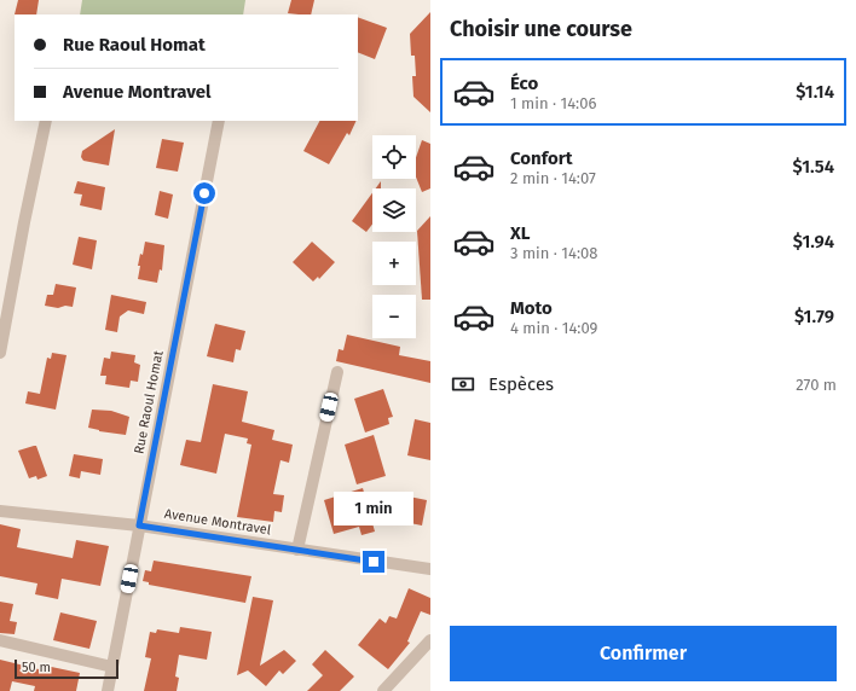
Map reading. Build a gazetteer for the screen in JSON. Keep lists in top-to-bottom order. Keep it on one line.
{"streets":{"street":["Rue Raoul Homat","Avenue Montravel"]},"crossings":[["Rue Raoul Homat","Avenue Montravel"]],"scale_bar":"50 m","page":{"heading":"Choisir une course","banner":["Rue Raoul Homat","Avenue Montravel"],"list":[{"name":"Éco","note":"1 min · 14:06","value":"$1.14"},{"name":"Confort","note":"2 min · 14:07","value":"$1.54"},{"name":"XL","note":"3 min · 14:08","value":"$1.94"},{"name":"Moto","note":"4 min · 14:09","value":"$1.79"}],"map_buttons":["+","−"],"pay":["Espèces","270 m"],"bubble":"1 min","buttons":"Confirmer","scale":"50 m"}}
